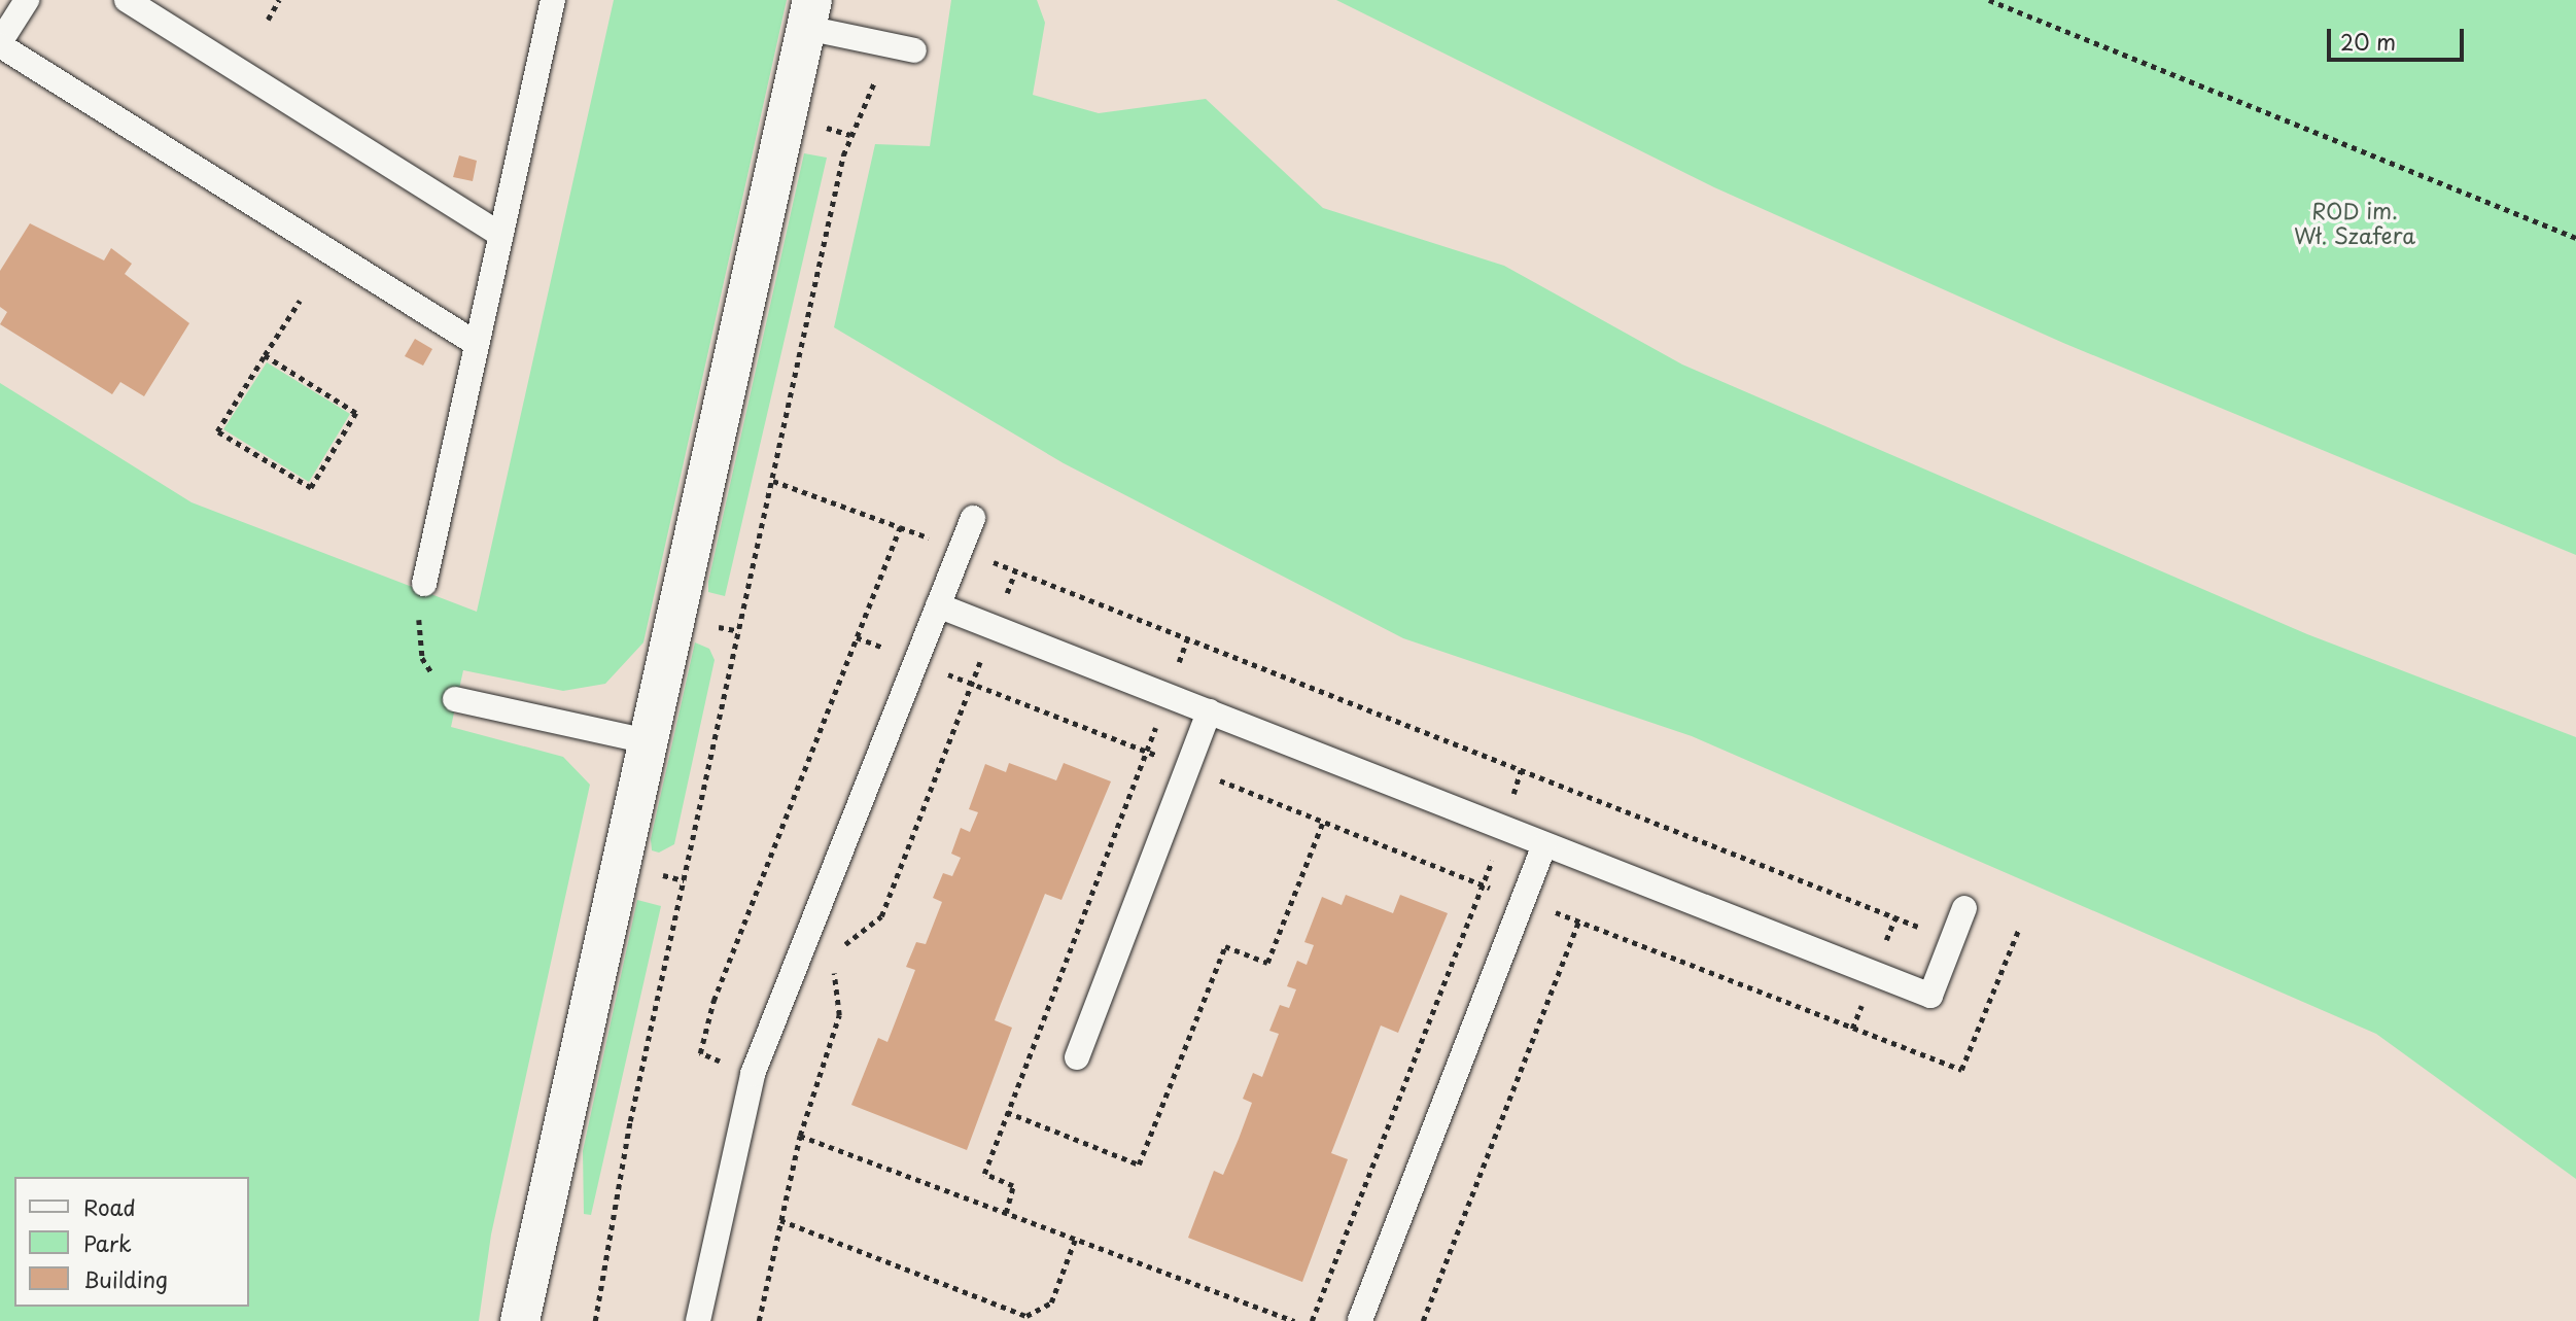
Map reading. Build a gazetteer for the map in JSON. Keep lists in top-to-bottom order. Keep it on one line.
{"parks":["ROD im. Wł. Szafera"],"legend":["Road","Park","Building"],"scale_bar":"20 m"}
